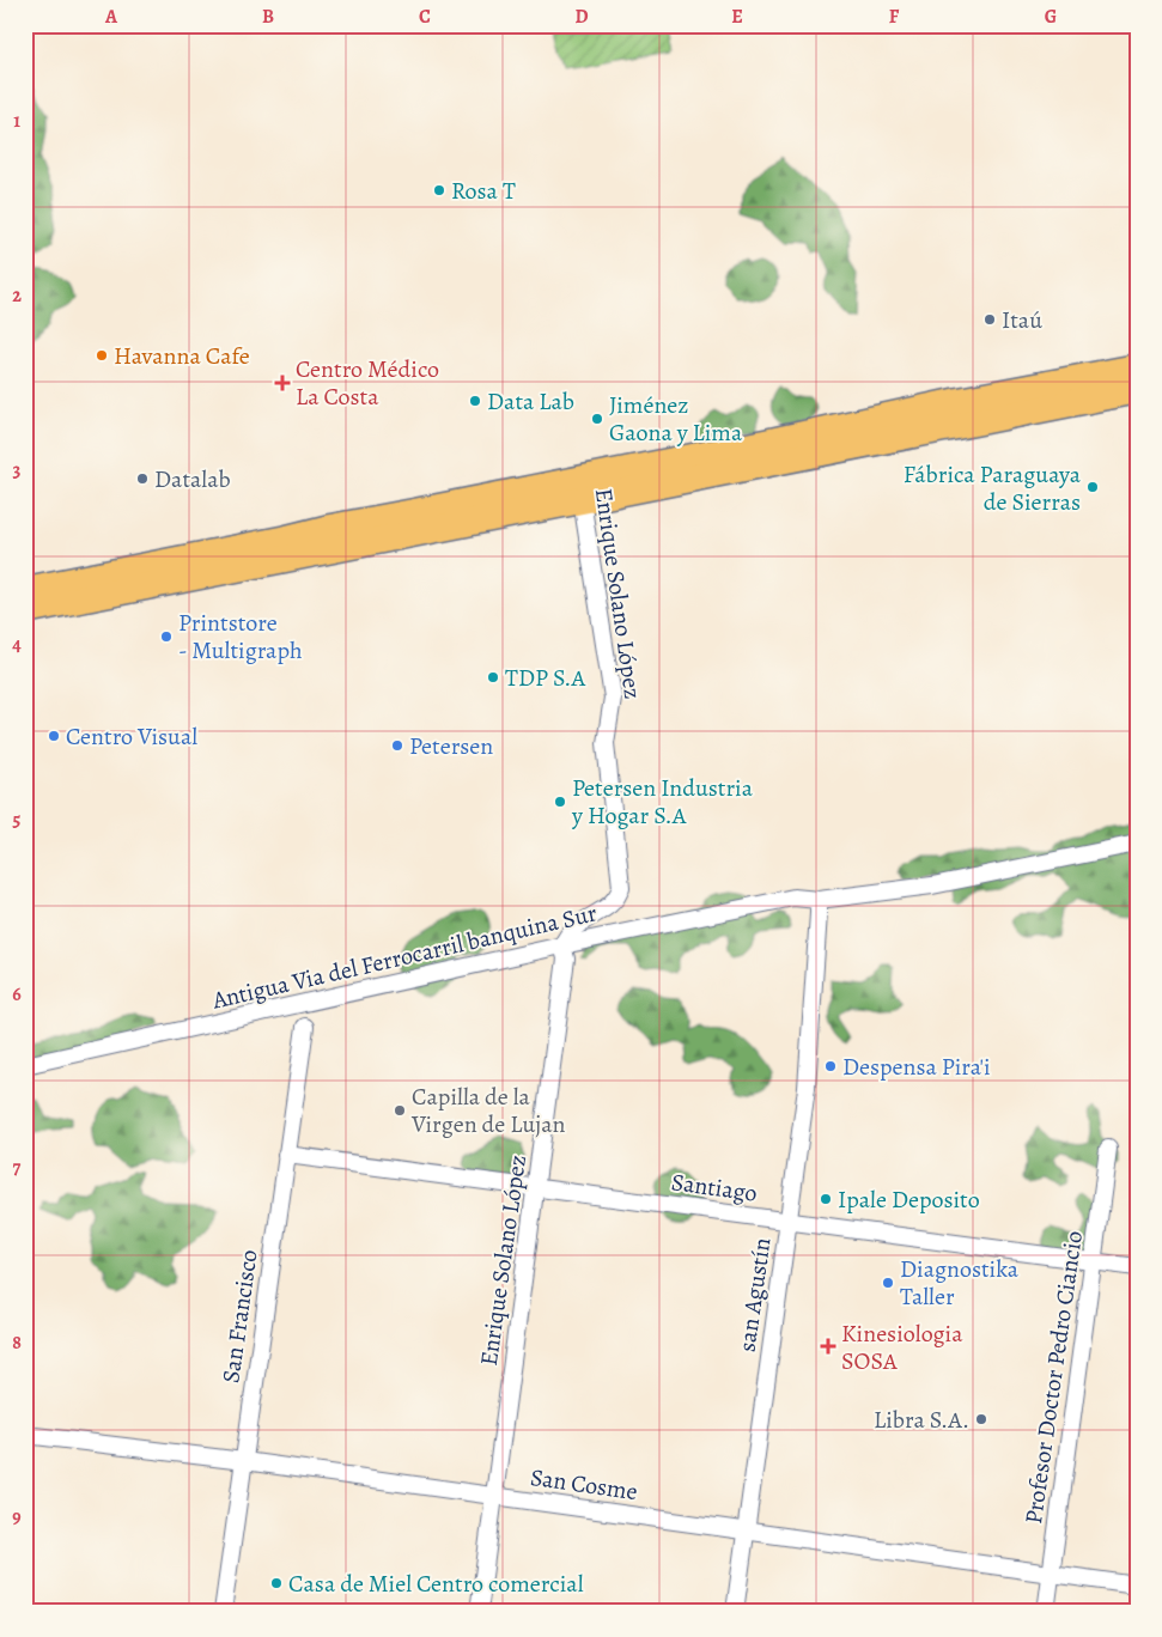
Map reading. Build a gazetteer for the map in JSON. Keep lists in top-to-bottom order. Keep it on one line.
{"streets":{"street":["Enrique Solano López","Antigua Via del Ferrocarril banquina Sur","Santiago","san Agustín","San Francisco","Profesor Doctor Pedro Ciancio","San Cosme"]},"crossings":[["Enrique Solano López","Antigua Via del Ferrocarril banquina Sur"],["Enrique Solano López","Santiago"],["Enrique Solano López","San Cosme"],["Antigua Via del Ferrocarril banquina Sur","san Agustín"],["Santiago","san Agustín"],["Santiago","San Francisco"],["Santiago","Profesor Doctor Pedro Ciancio"],["san Agustín","San Cosme"],["San Francisco","San Cosme"],["Profesor Doctor Pedro Ciancio","San Cosme"]],"places":{"other":["Rosa T","Itaú","Havanna Cafe","Data Lab","Jiménez Gaona y Lima","Datalab","Fábrica Paraguaya de Sierras","Printstore - Multigraph","TDP S.A","Centro Visual","Petersen","Petersen Industria y Hogar S.A","Despensa Pira'i","Capilla de la Virgen de Lujan","Ipale Deposito","Diagnostika Taller","Libra S.A.","Casa de Miel Centro comercial"],"health":["Centro Médico La Costa","Kinesiologia SOSA"]},"grid":{"columns":["A","B","C","D","E","F","G"],"rows":["1","2","3","4","5","6","7","8","9"]}}
